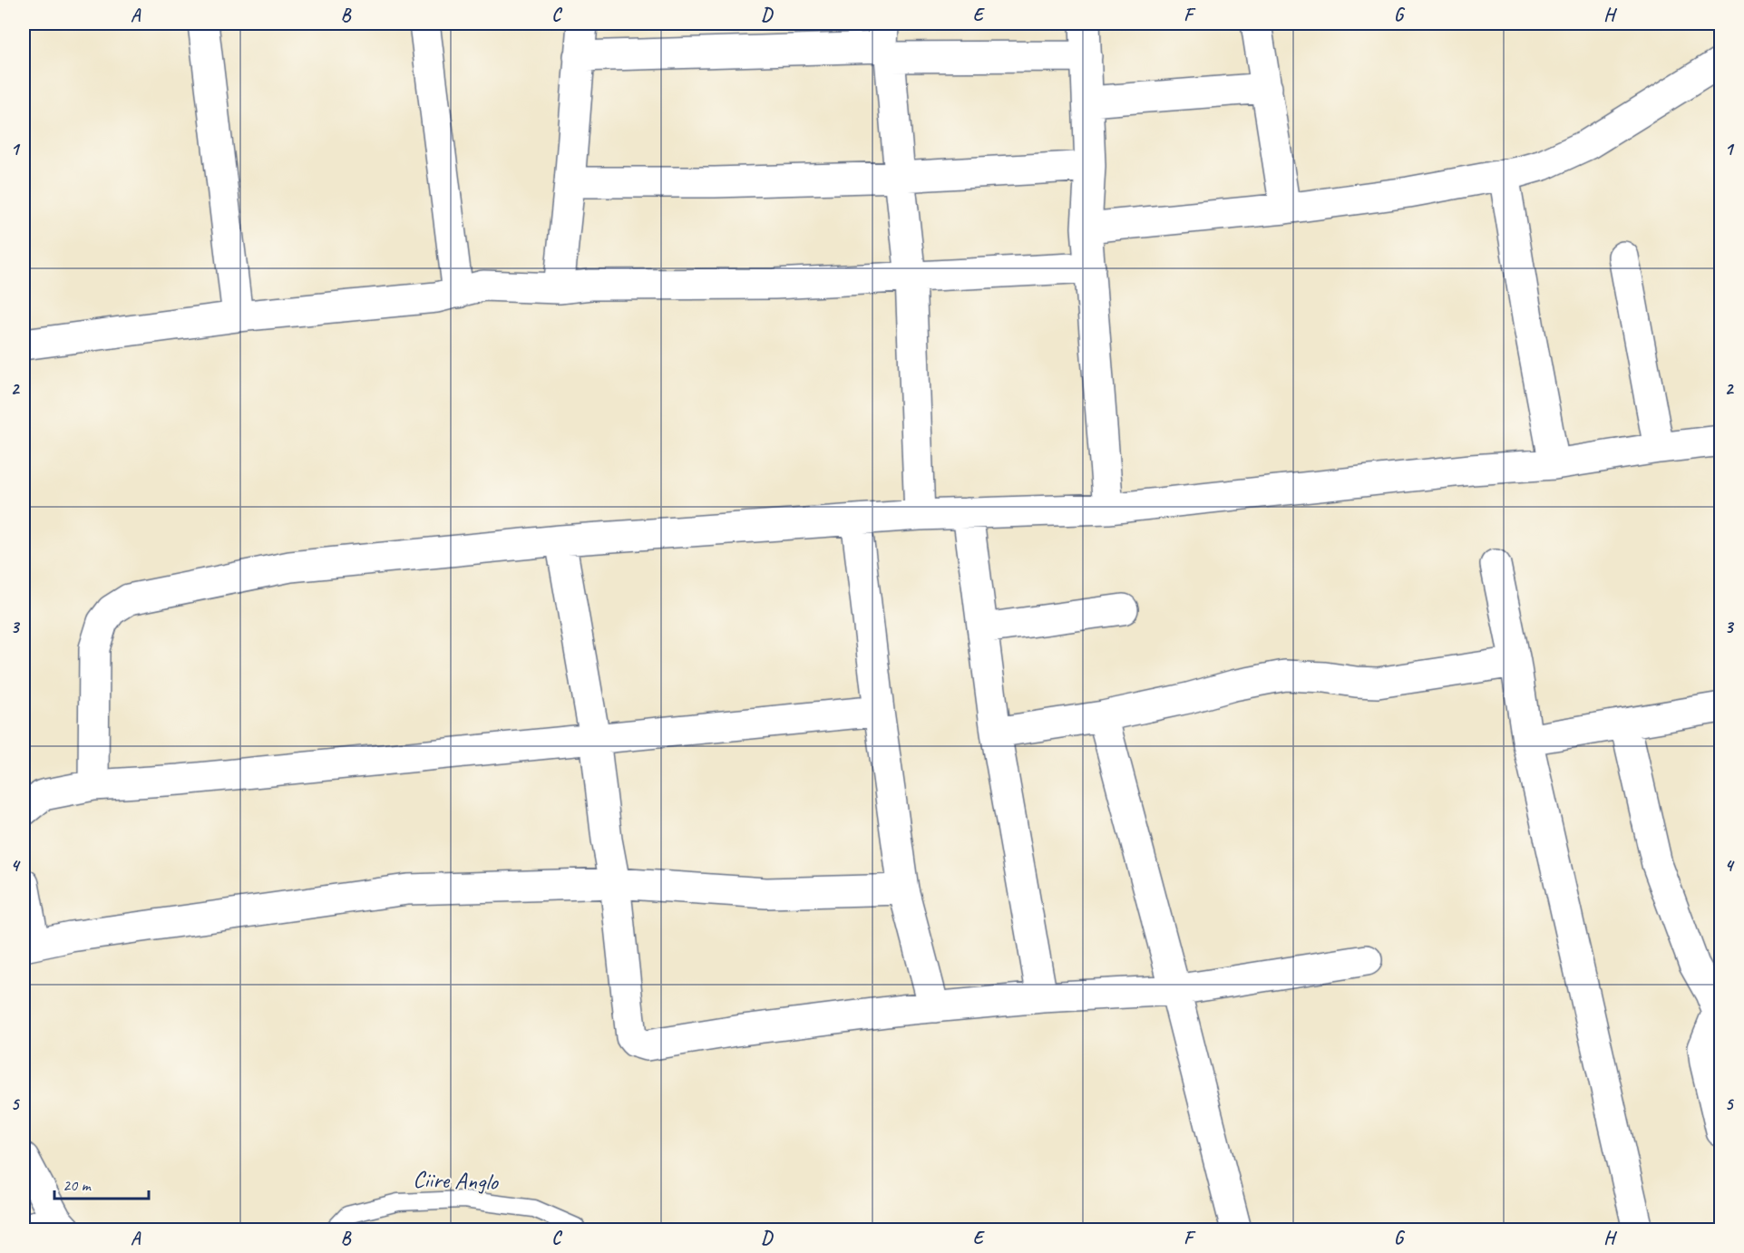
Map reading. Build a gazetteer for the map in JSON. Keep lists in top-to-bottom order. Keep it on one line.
{"streets":{"lane":["Ciire Anglo"]},"scale_bar":"20 m","grid":{"columns":["A","B","C","D","E","F","G","H"],"rows":["1","2","3","4","5"]}}
